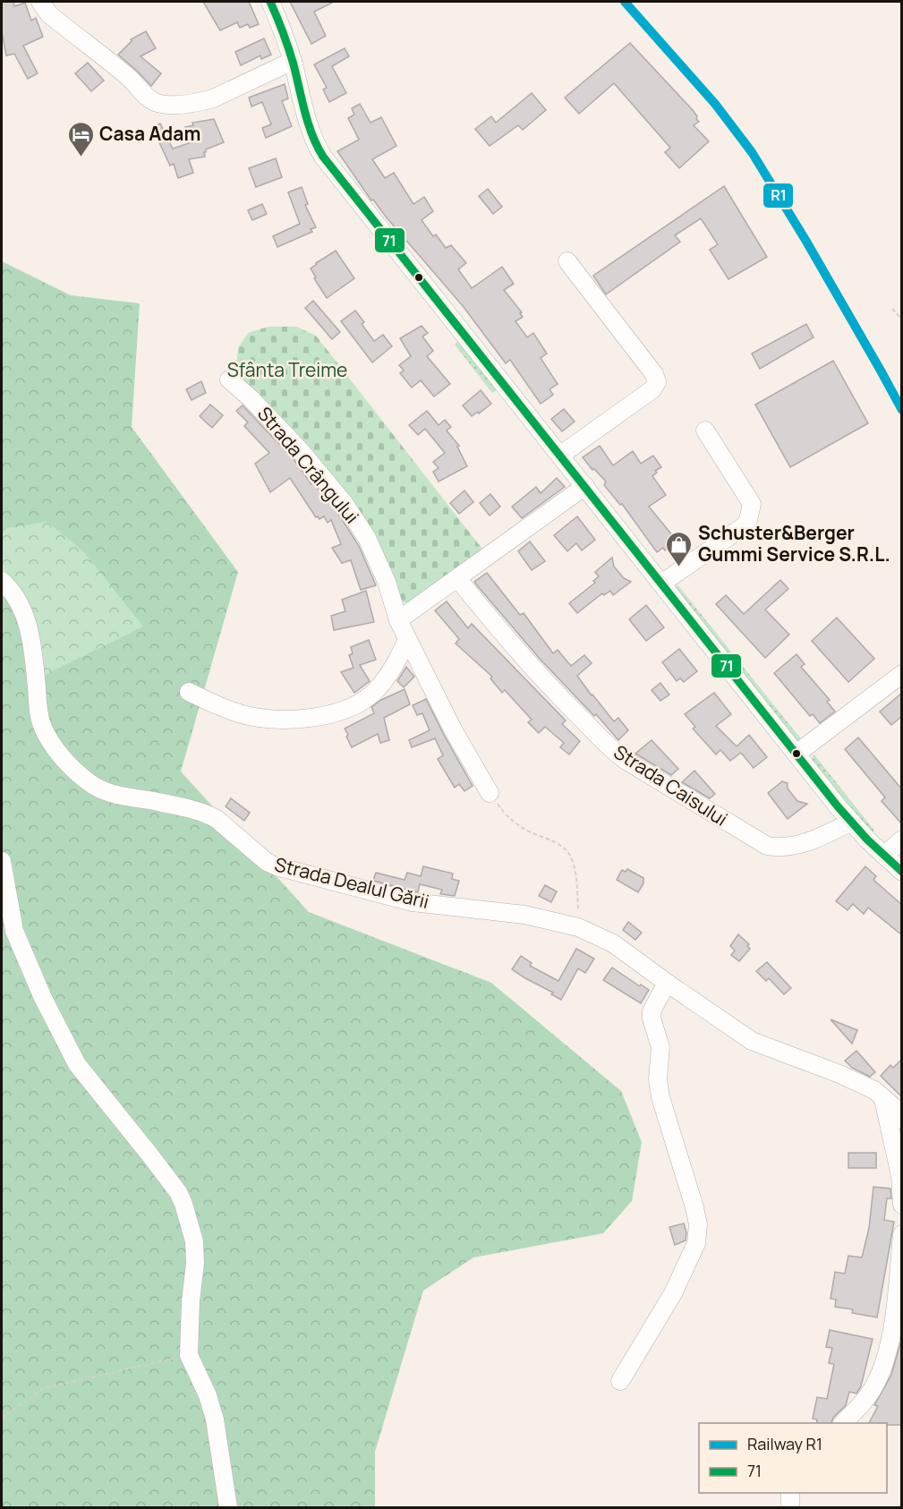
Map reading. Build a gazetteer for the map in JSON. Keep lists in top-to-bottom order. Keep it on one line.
{"streets":{"street":["Strada Crângului","Strada Caisului","Strada Dealul Gării"]},"parks":["Sfânta Treime"],"places":{"hotel":["Casa Adam"],"shop":["Schuster&Berger Gummi Service S.R.L."]},"lines":["rail line R1","transit line 71"],"legend":["Railway R1","71"]}
